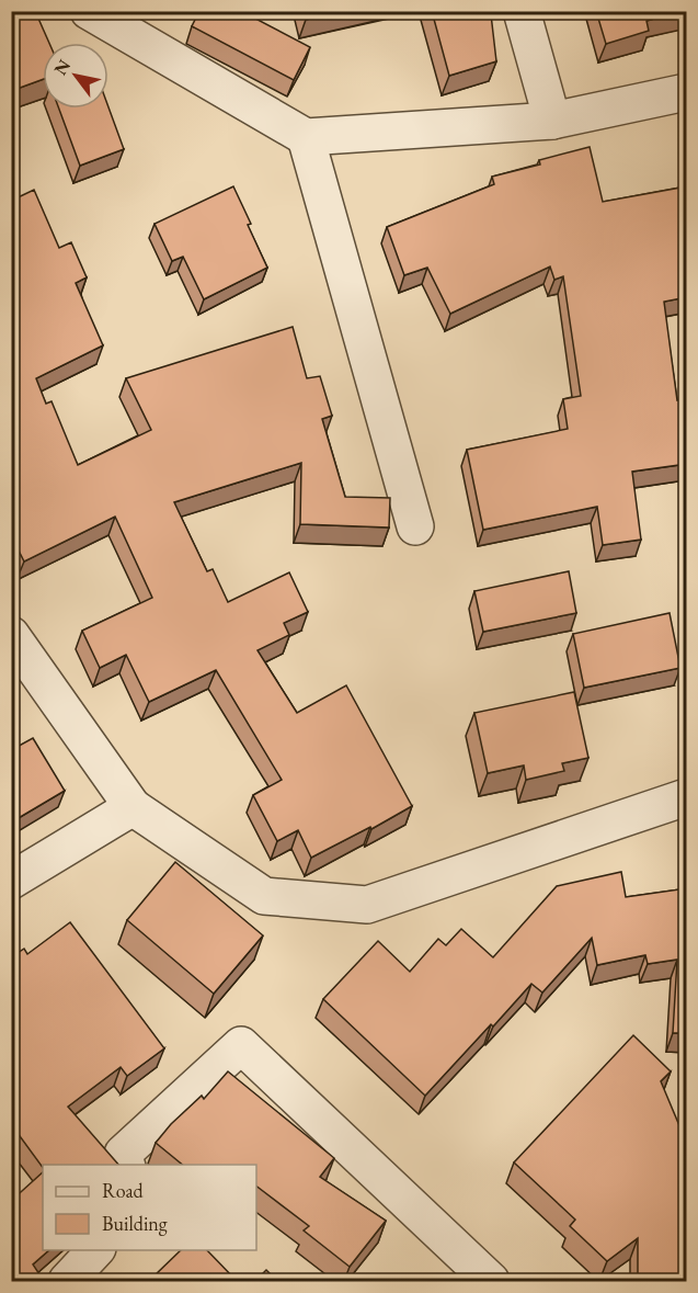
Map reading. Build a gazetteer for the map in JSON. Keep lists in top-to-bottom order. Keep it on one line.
{"legend":["Road","Building"],"north":"top left"}
